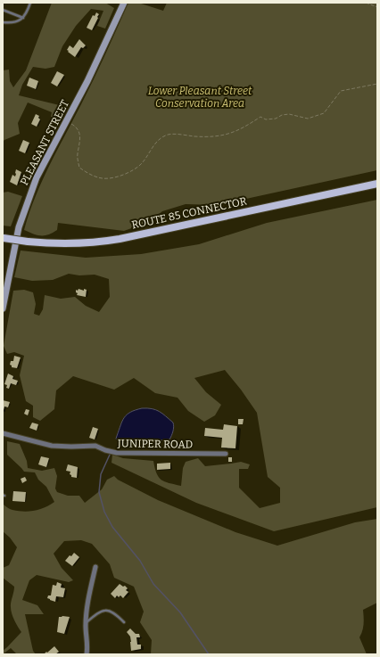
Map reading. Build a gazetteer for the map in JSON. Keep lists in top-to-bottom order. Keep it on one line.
{"streets":{"main road":["ROUTE 85 CONNECTOR"],"street":["PLEASANT STREET","JUNIPER ROAD"]},"parks":["Lower Pleasant Street Conservation Area"]}
